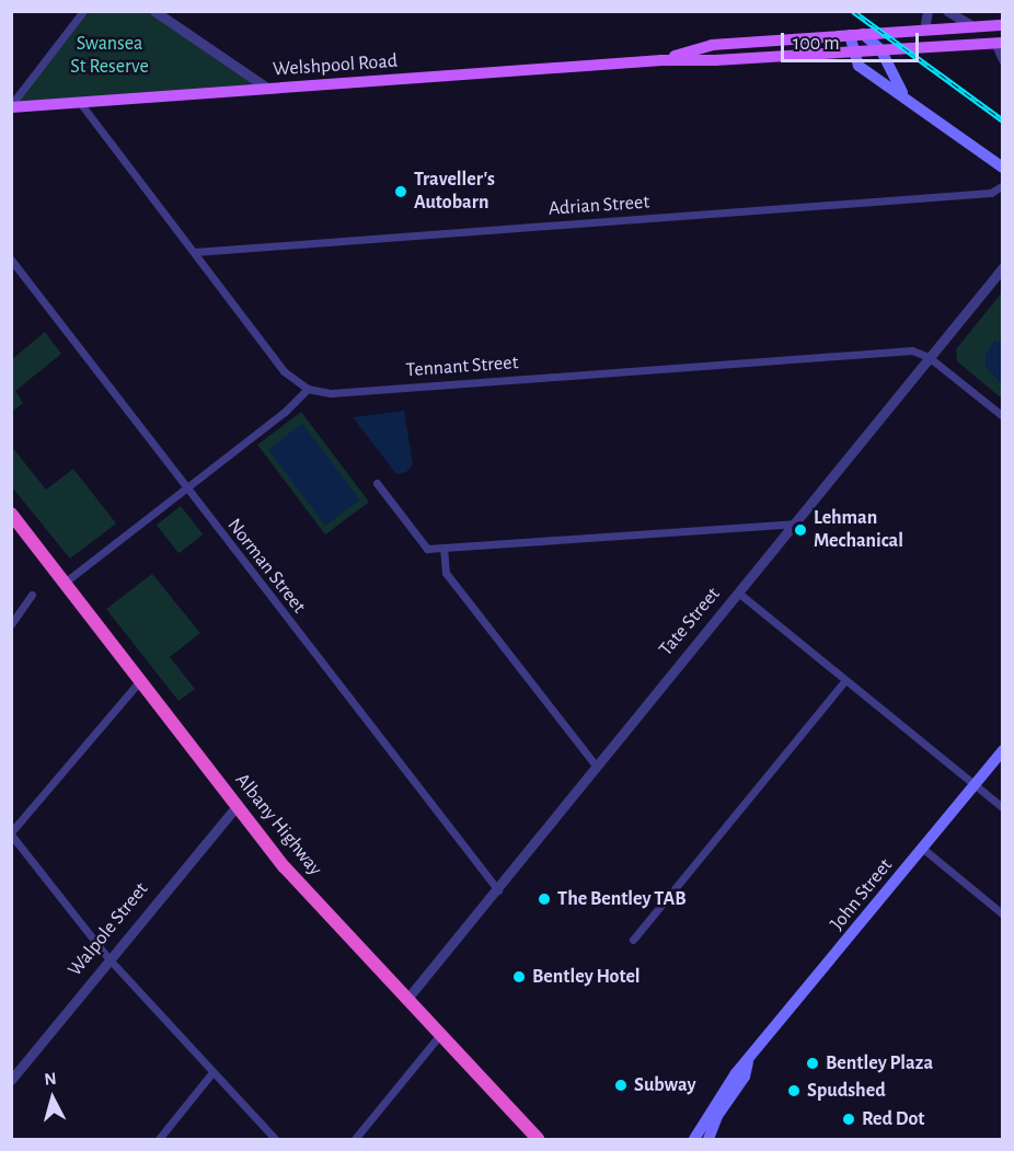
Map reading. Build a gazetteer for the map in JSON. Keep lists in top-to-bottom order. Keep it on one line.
{"streets":{"highway":["Albany Highway"],"main road":["Welshpool Road","John Street"],"street":["Adrian Street","Tennant Street","Norman Street","Tate Street","Walpole Street"]},"crossings":[["Tennant Street","Tate Street"],["Norman Street","Tate Street"],["Tate Street","Albany Highway"],["Albany Highway","Walpole Street"]],"parks":["Swansea St Reserve"],"places":["Traveller's Autobarn","Lehman Mechanical","The Bentley TAB","Bentley Hotel","Bentley Plaza","Subway","Spudshed","Red Dot"],"scale_bar":"100 m","north":"top"}
